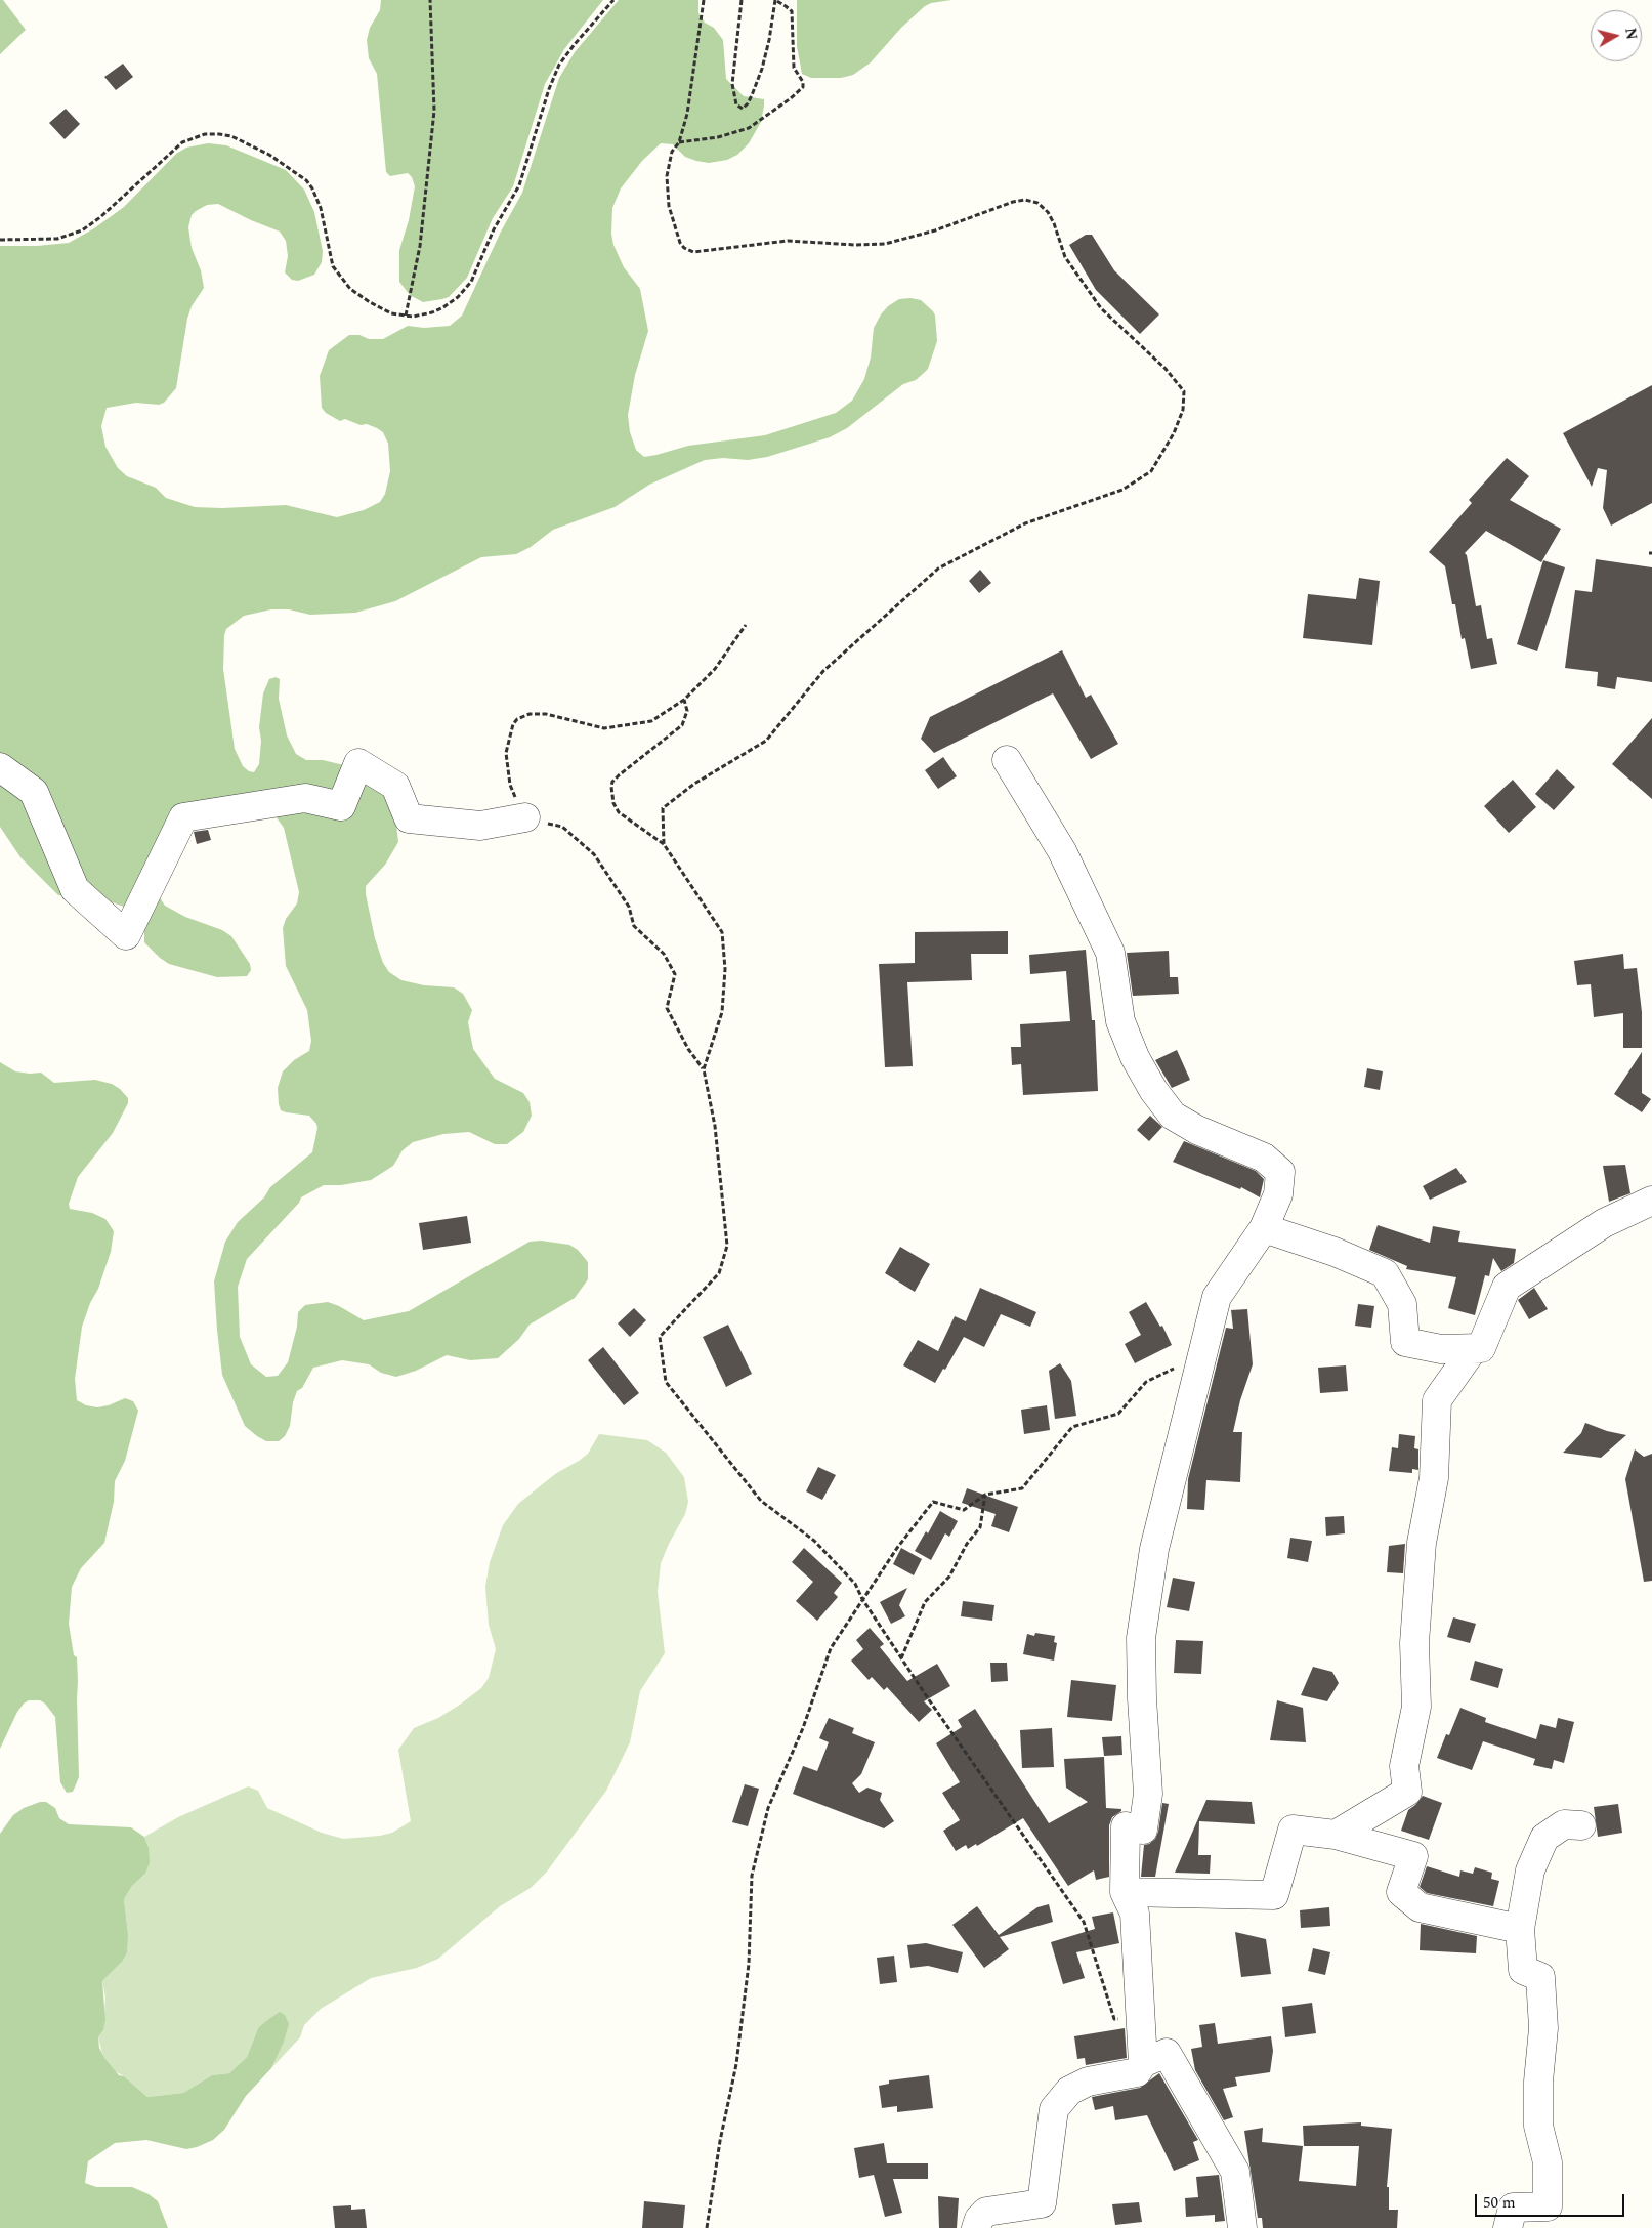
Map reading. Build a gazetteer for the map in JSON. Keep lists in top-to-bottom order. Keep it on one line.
{"scale_bar":"50 m","north":"right"}
